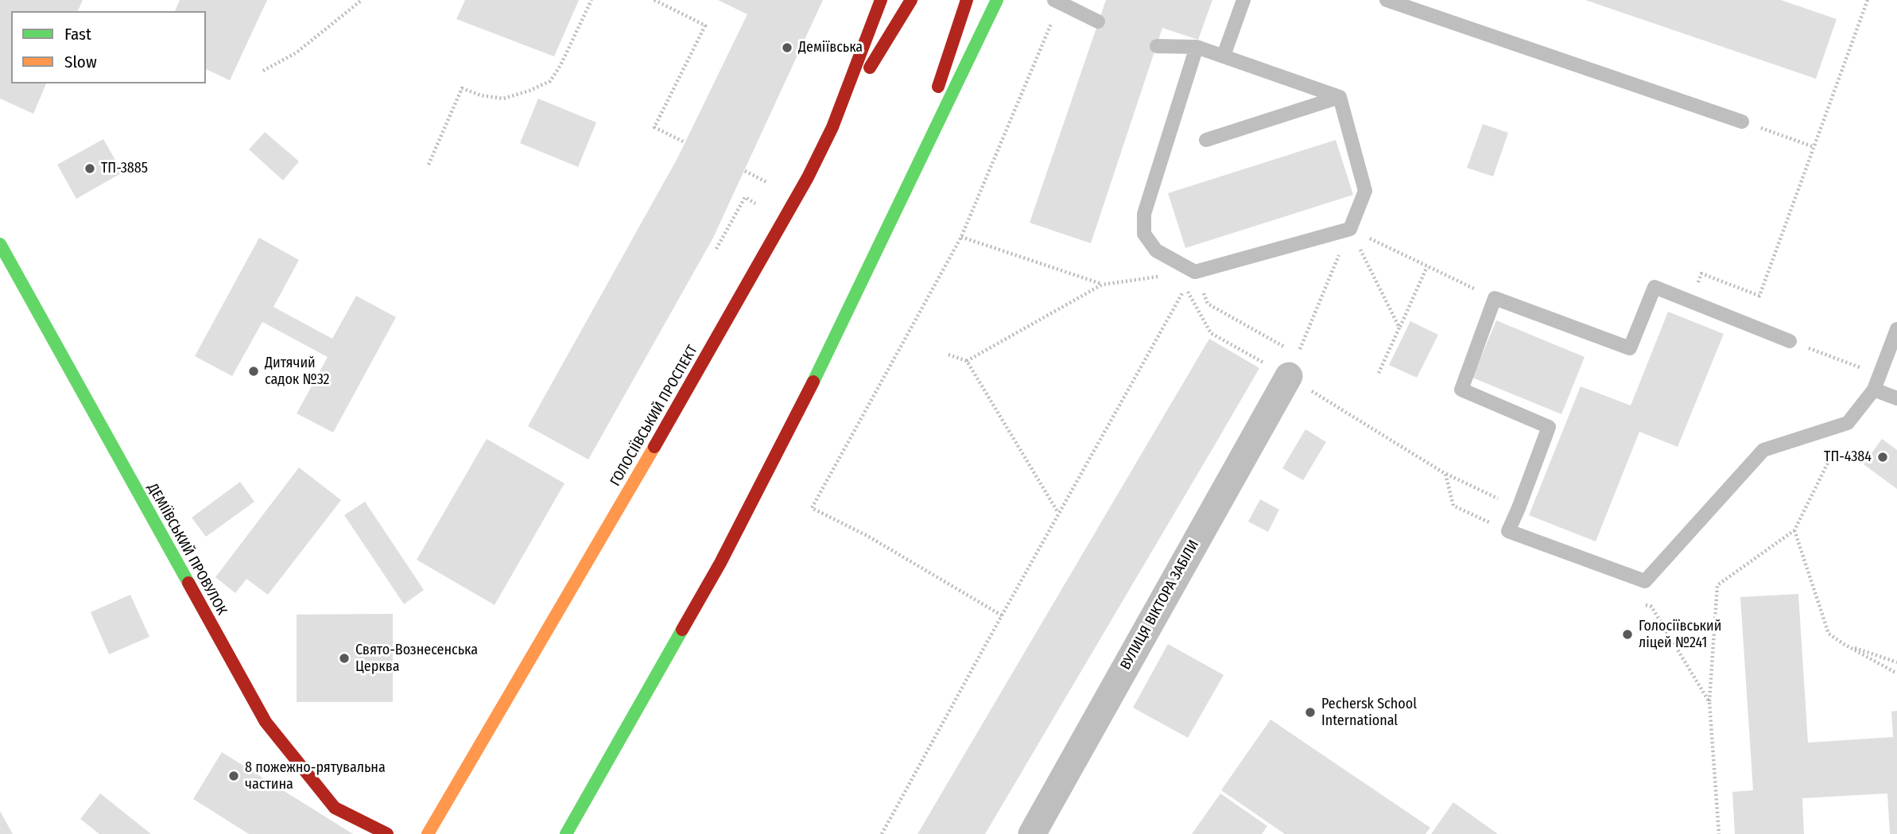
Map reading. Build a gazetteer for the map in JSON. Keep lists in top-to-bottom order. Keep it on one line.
{"streets":{"main road":["ГОЛОСІЇВСЬКИЙ ПРОСПЕКТ","ДЕМІЇВСЬКИЙ ПРОВУЛОК"],"street":["ВУЛИЦЯ ВІКТОРА ЗАБІЛИ"]},"places":["Деміївська","ТП-3885","Дитячий садок №32","ТП-4384","Голосіївський ліцей №241","Свято-Вознесенська Церква","Pechersk School International","8 пожежно-рятувальна частина"],"legend":["Fast","Slow"]}
